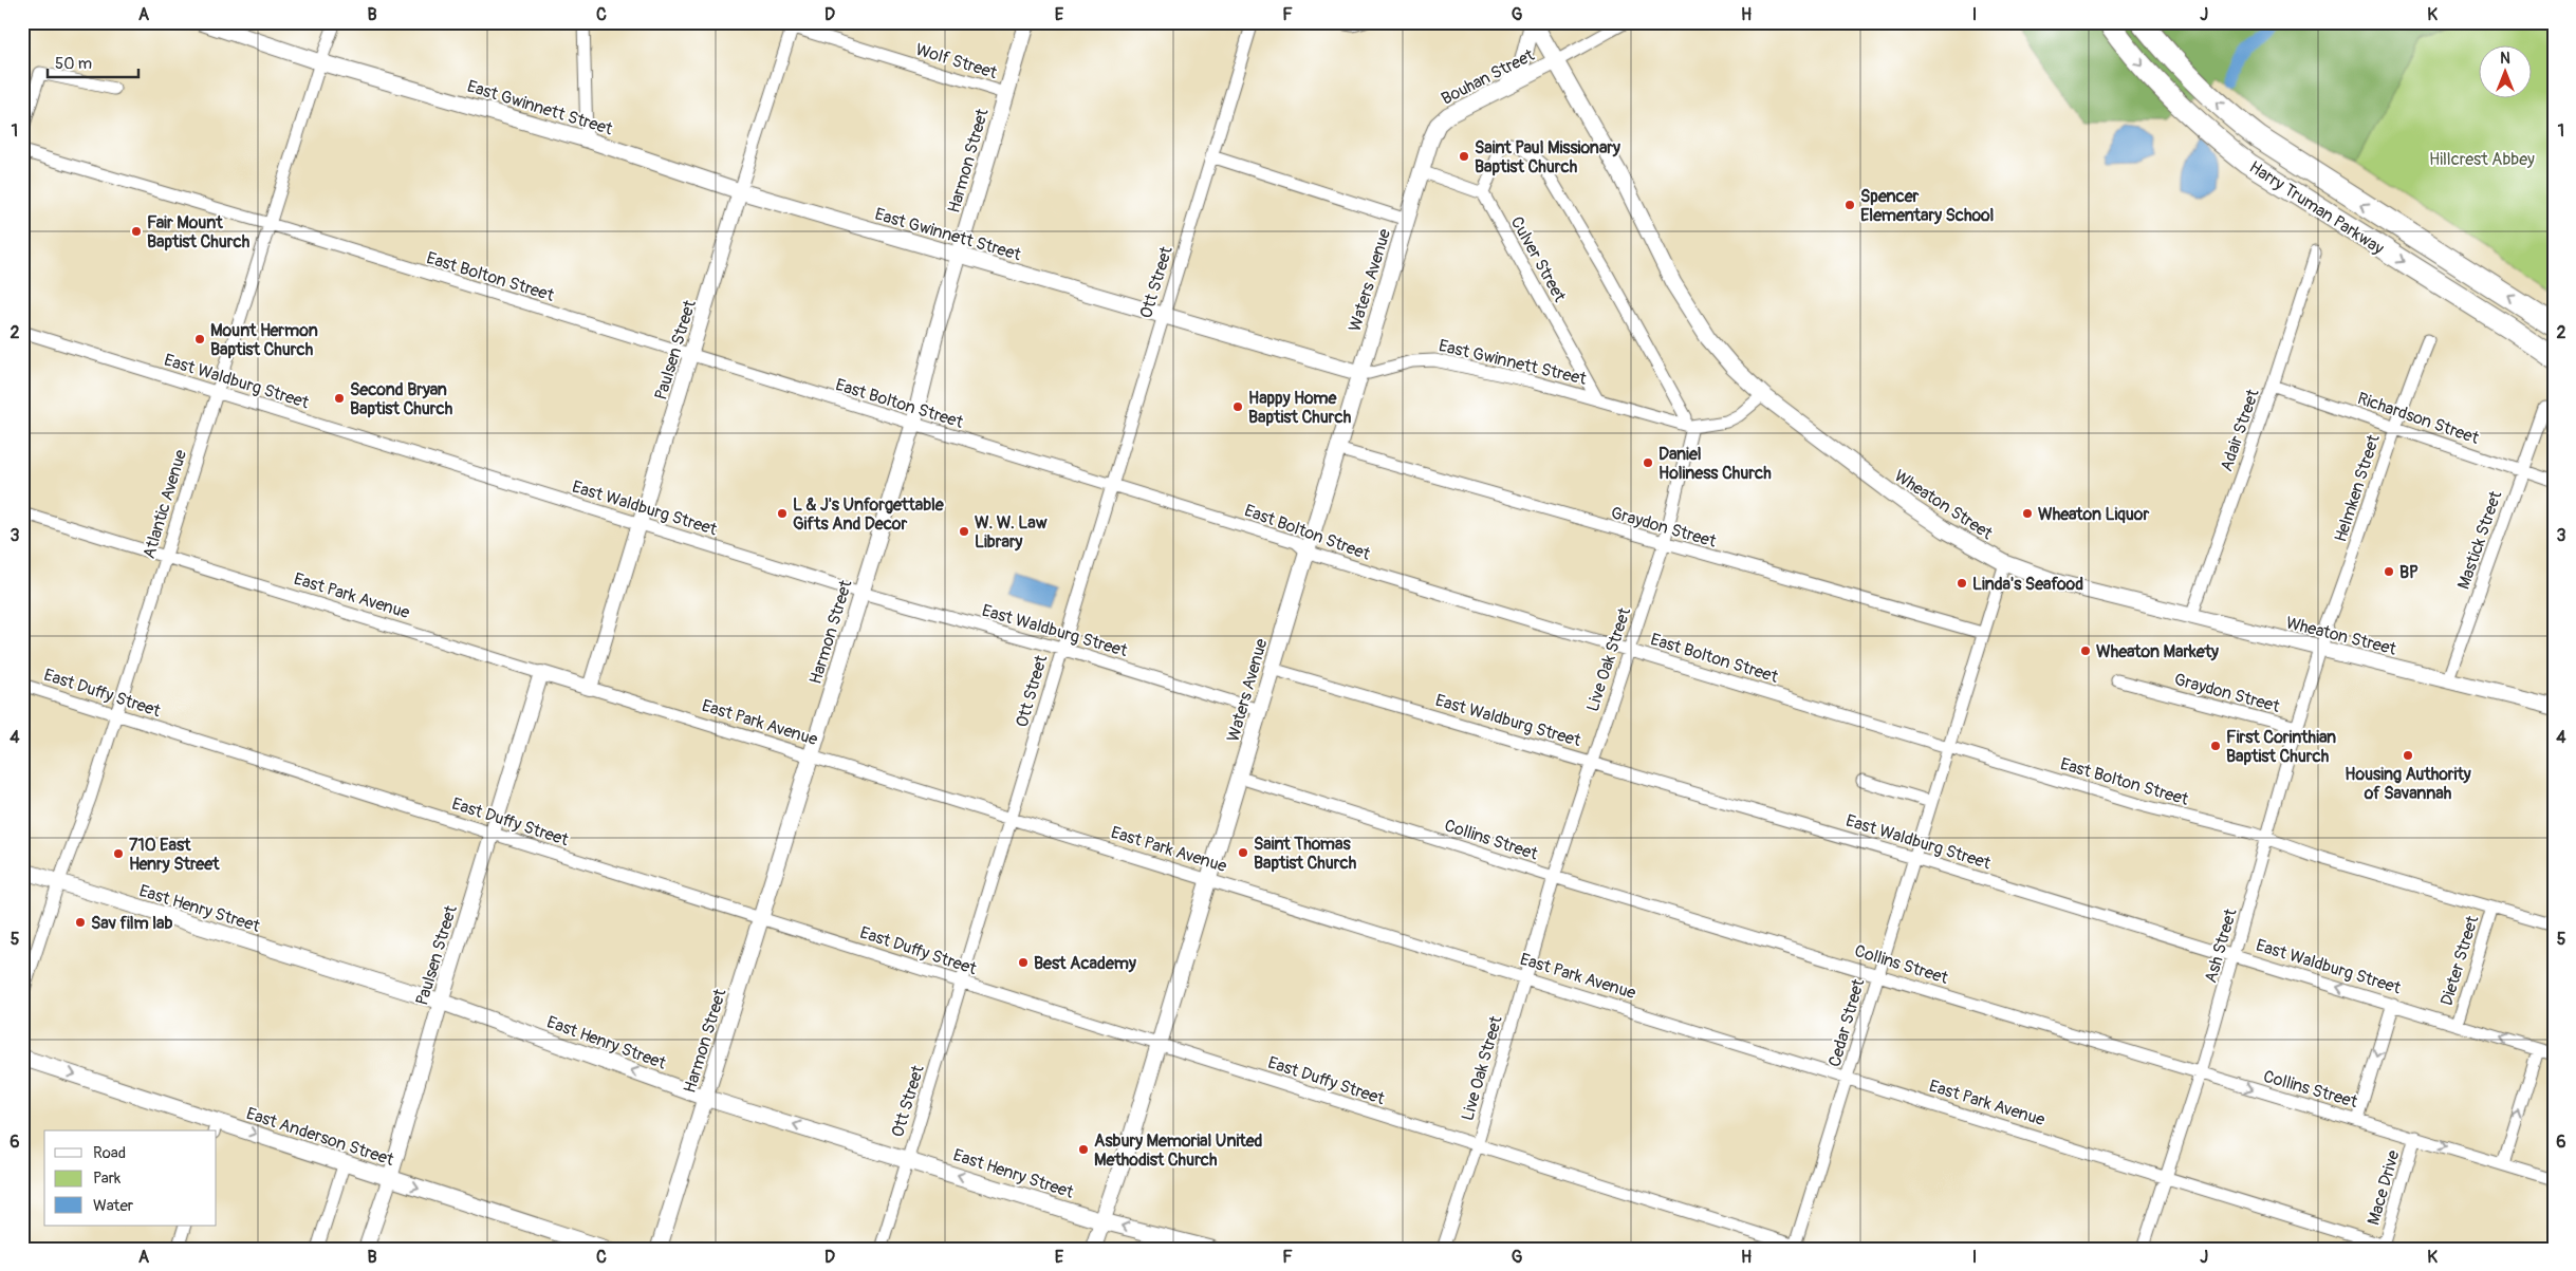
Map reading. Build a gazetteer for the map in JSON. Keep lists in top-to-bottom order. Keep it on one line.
{"streets":{"highway":["Harry Truman Parkway"],"main road":["Bouhan Street","East Gwinnett Street","Harmon Street","Waters Avenue","Wheaton Street","East Henry Street","East Anderson Street"],"street":["Wolf Street","Culver Street","East Bolton Street","Ott Street","Paulsen Street","East Waldburg Street","Richardson Street","Adair Street","Helmken Street","Atlantic Avenue","Graydon Street","Mastick Street","East Park Avenue","Live Oak Street","East Duffy Street","Collins Street","Ash Street","Dieter Street","Cedar Street","Mace Drive"]},"crossings":[["Wolf Street","Harmon Street"],["Wolf Street","Paulsen Street"],["Bouhan Street","Waters Avenue"],["Bouhan Street","Wheaton Street"],["East Gwinnett Street","Harmon Street"],["East Gwinnett Street","Culver Street"],["East Gwinnett Street","Waters Avenue"],["East Gwinnett Street","Ott Street"],["East Gwinnett Street","Paulsen Street"],["East Gwinnett Street","Atlantic Avenue"],["East Gwinnett Street","Live Oak Street"],["Harmon Street","East Bolton Street"],["Harmon Street","East Waldburg Street"],["Harmon Street","East Park Avenue"],["Harmon Street","East Duffy Street"],["Harmon Street","East Henry Street"],["East Bolton Street","Waters Avenue"],["East Bolton Street","Ott Street"],["East Bolton Street","Paulsen Street"],["East Bolton Street","Atlantic Avenue"],["East Bolton Street","Live Oak Street"],["East Bolton Street","Ash Street"],["East Bolton Street","Dieter Street"],["East Bolton Street","Cedar Street"],["Waters Avenue","East Waldburg Street"],["Waters Avenue","Graydon Street"],["Waters Avenue","East Park Avenue"],["Waters Avenue","East Duffy Street"],["Waters Avenue","Collins Street"],["Waters Avenue","East Henry Street"],["Ott Street","East Waldburg Street"],["Ott Street","East Park Avenue"],["Ott Street","East Duffy Street"],["Ott Street","East Henry Street"],["Paulsen Street","East Waldburg Street"],["Paulsen Street","East Park Avenue"],["Paulsen Street","East Duffy Street"],["Paulsen Street","East Henry Street"],["Paulsen Street","East Anderson Street"],["East Waldburg Street","Atlantic Avenue"],["East Waldburg Street","Live Oak Street"],["East Waldburg Street","Ash Street"],["East Waldburg Street","Dieter Street"],["East Waldburg Street","Cedar Street"],["Richardson Street","Adair Street"],["Richardson Street","Helmken Street"],["Richardson Street","Mastick Street"],["Adair Street","Wheaton Street"],["Helmken Street","Wheaton Street"],["Helmken Street","Ash Street"],["Atlantic Avenue","East Park Avenue"],["Atlantic Avenue","East Duffy Street"],["Atlantic Avenue","East Henry Street"],["Wheaton Street","Mastick Street"],["Wheaton Street","Ash Street"],["Wheaton Street","Cedar Street"],["Graydon Street","Live Oak Street"],["Graydon Street","Ash Street"],["Graydon Street","Cedar Street"],["East Park Avenue","Live Oak Street"],["East Park Avenue","Ash Street"],["East Park Avenue","Cedar Street"],["East Park Avenue","Mace Drive"],["Live Oak Street","East Duffy Street"],["Live Oak Street","Collins Street"],["East Duffy Street","Cedar Street"],["Collins Street","Ash Street"],["Collins Street","Cedar Street"],["Collins Street","Mace Drive"]],"one_way":["East Henry Street","East Anderson Street"],"parks":["Hillcrest Abbey"],"places":["Saint Paul Missionary Baptist Church","Spencer Elementary School","Fair Mount Baptist Church","Mount Hermon Baptist Church","Second Bryan Baptist Church","Happy Home Baptist Church","Daniel Holiness Church","L & J's Unforgettable Gifts And Decor","Wheaton Liquor","W. W. Law Library","BP","Linda's Seafood","Wheaton Markety","First Corinthian Baptist Church","Housing Authority of Savannah","Saint Thomas Baptist Church","710 East Henry Street","Sav film lab","Best Academy","Asbury Memorial United Methodist Church"],"legend":["Road","Park","Water"],"scale_bar":"50 m","north":"top","grid":{"columns":["A","B","C","D","E","F","G","H","I","J","K"],"rows":["1","2","3","4","5","6"]}}
